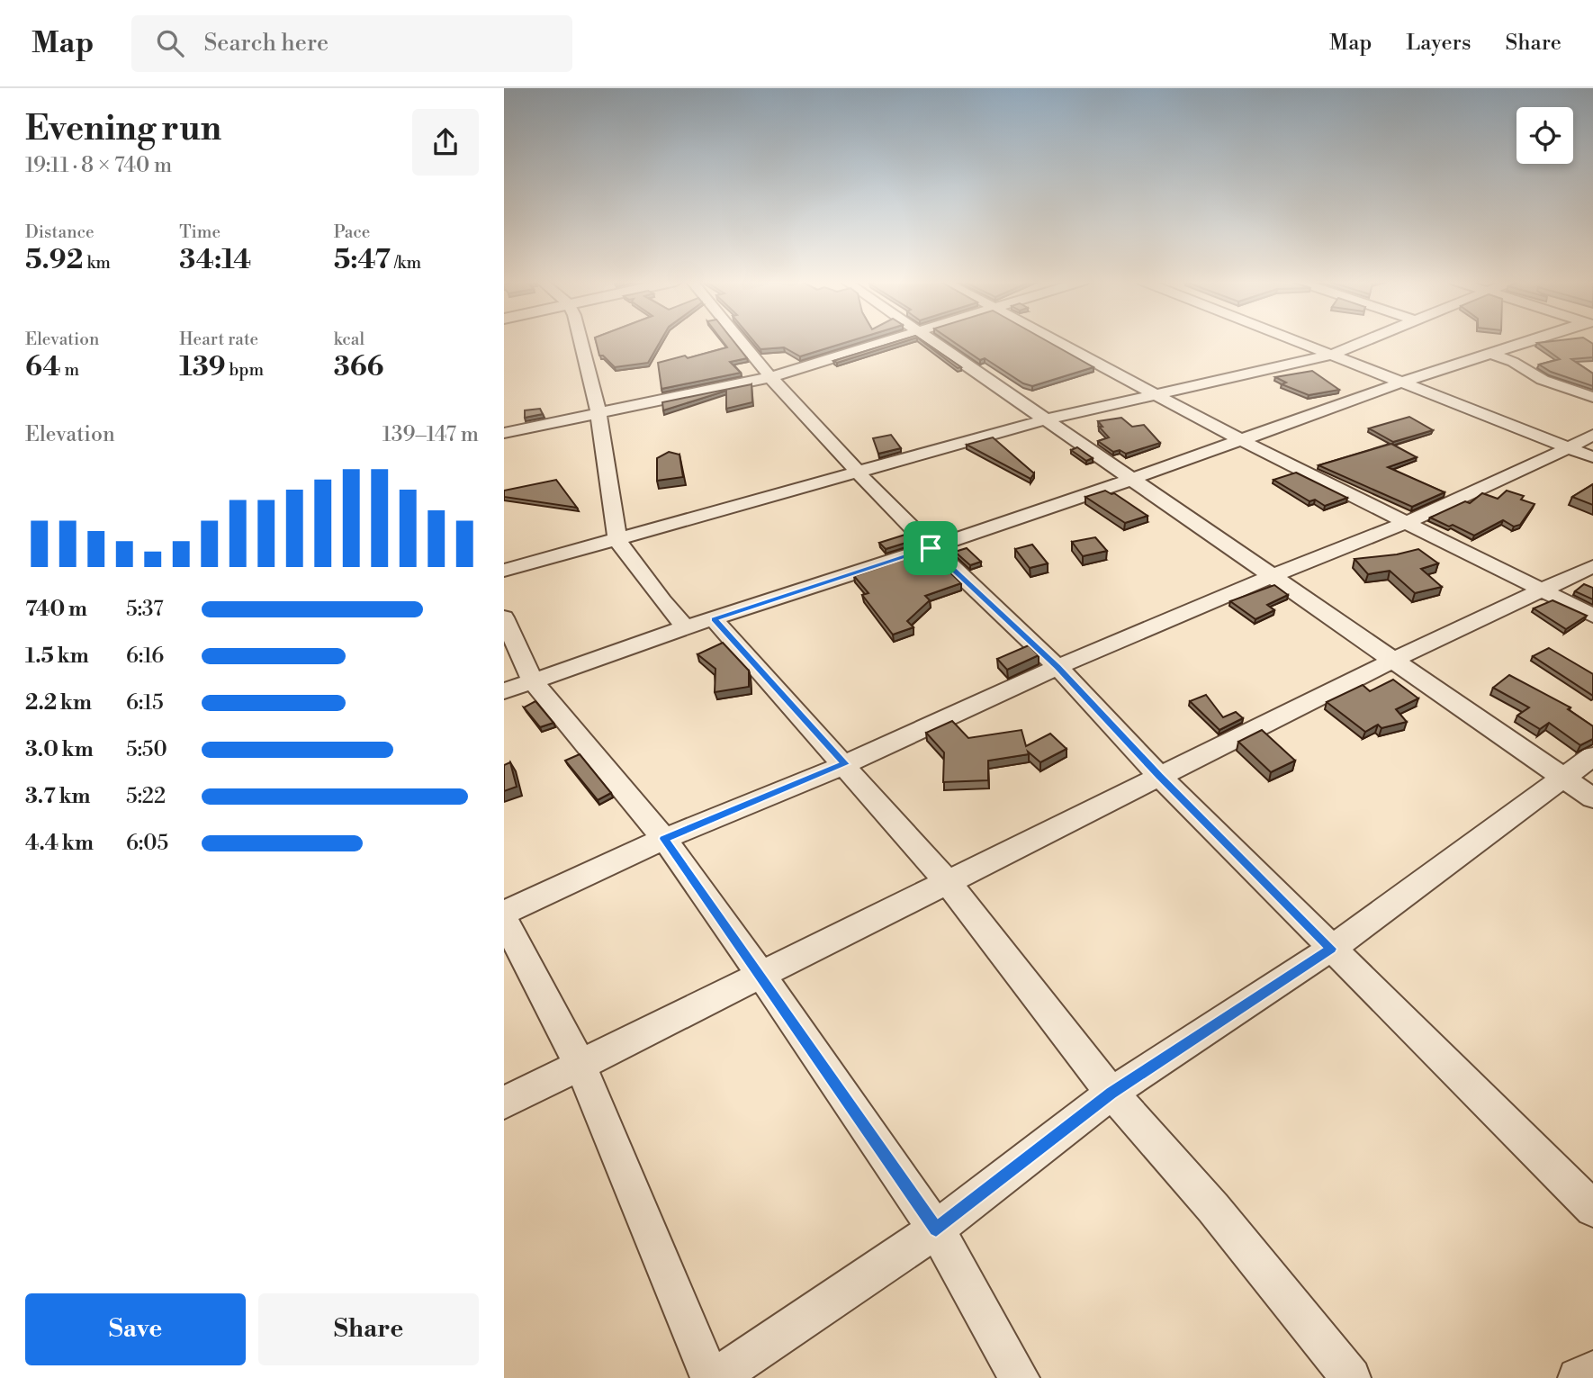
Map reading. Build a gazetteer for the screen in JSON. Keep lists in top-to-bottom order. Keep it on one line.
{"page":{"header":"Map","search":"Search here","nav":["Map","Layers","Share"],"heading":["Evening run","19:11 · 8 × 740 m"],"stats":[["Distance","5.92 km"],["Time","34:14"],["Pace","5:47 /km"],["Elevation","64 m"],["Heart rate","139 bpm"],["kcal","366"]],"chart":["Elevation","139–147 m"],"list":[{"name":"740 m","note":"5:37"},{"name":"1.5 km","note":"6:16"},{"name":"2.2 km","note":"6:15"},{"name":"3.0 km","note":"5:50"},{"name":"3.7 km","note":"5:22"},{"name":"4.4 km","note":"6:05"}],"buttons":["Save","Share"]}}
